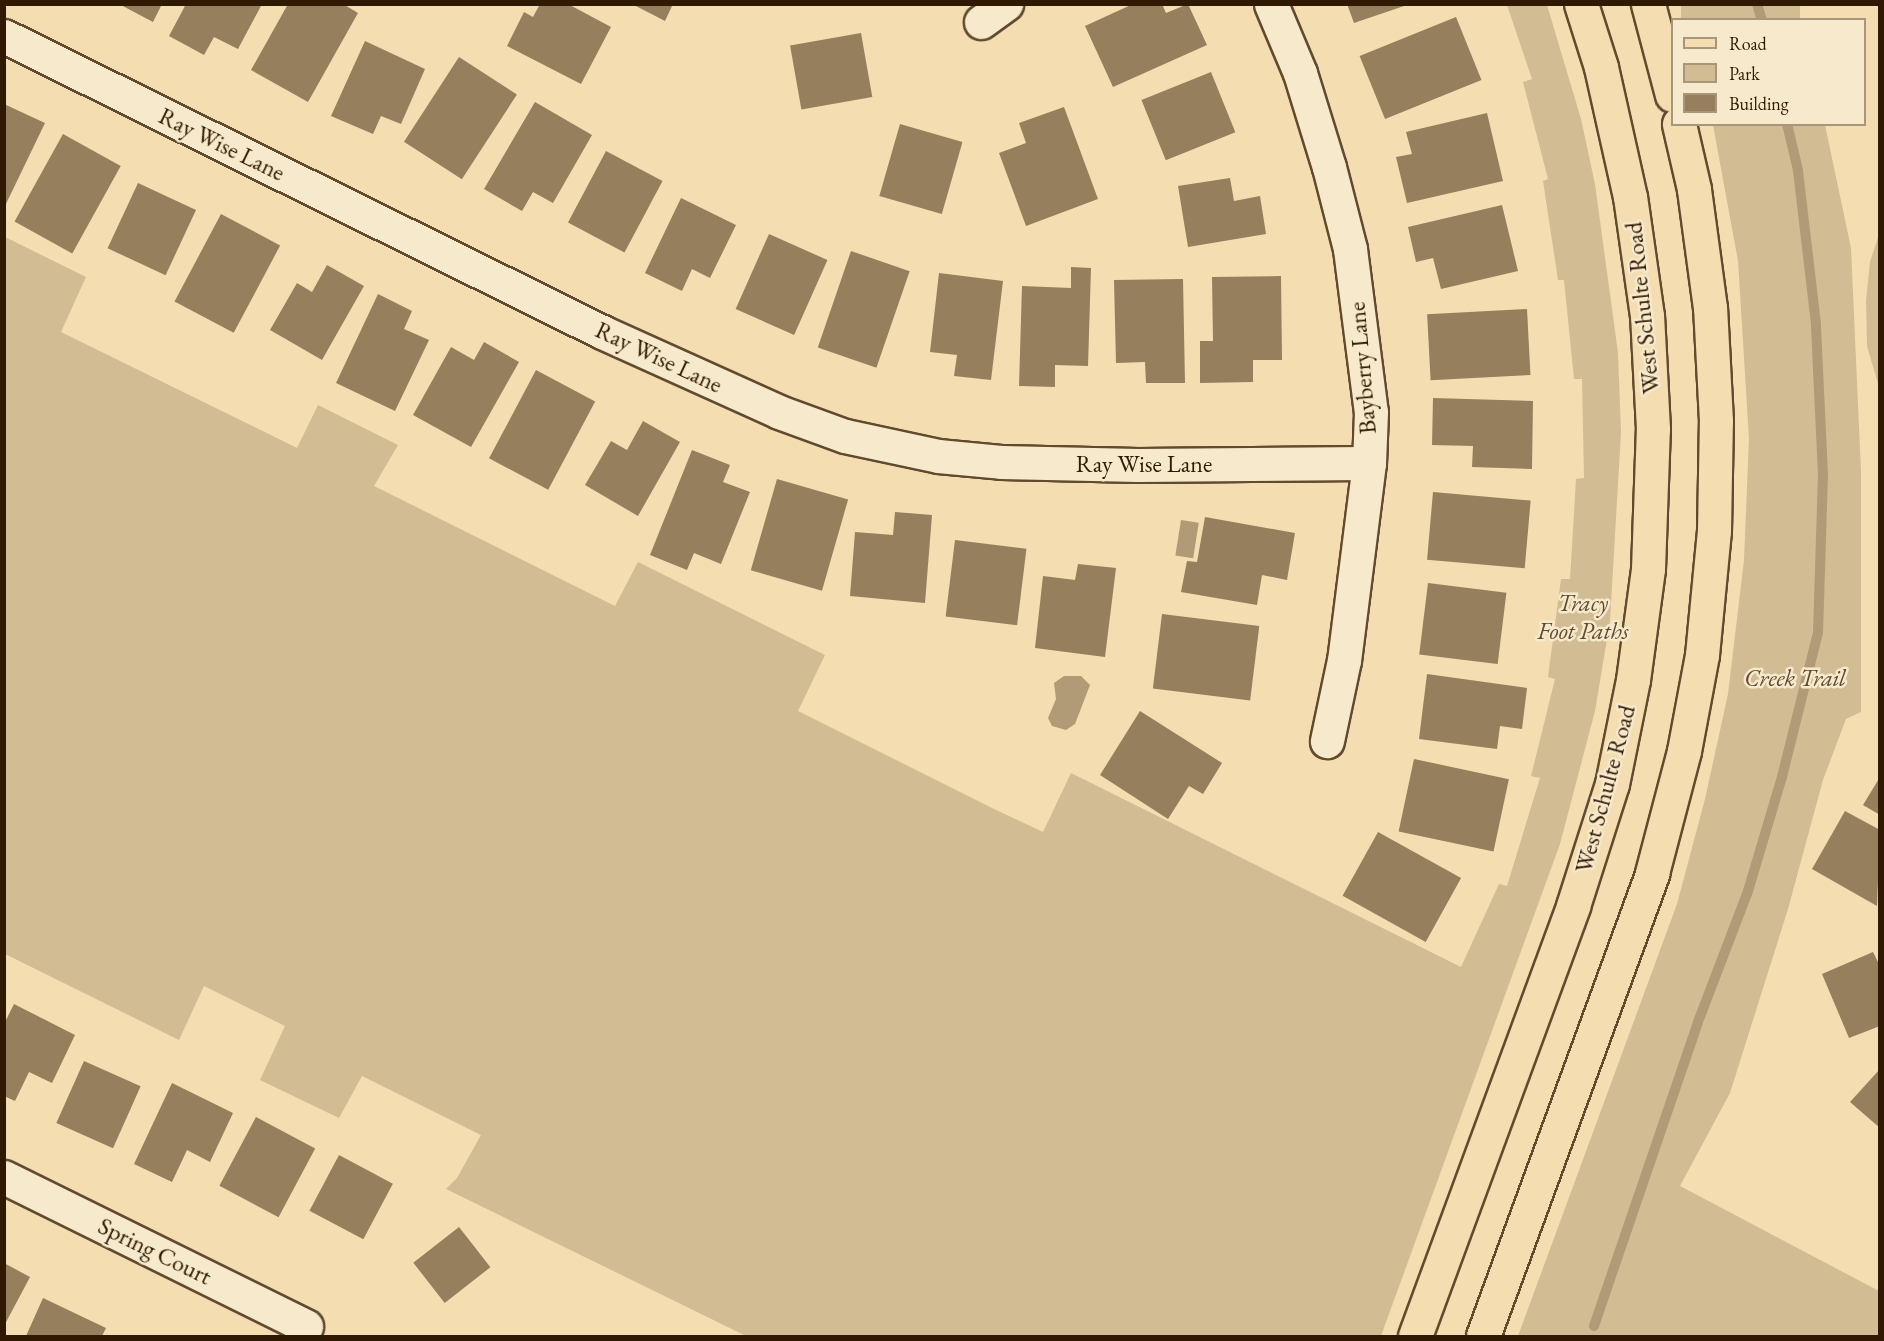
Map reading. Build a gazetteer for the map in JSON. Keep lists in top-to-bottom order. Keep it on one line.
{"streets":{"main road":["West Schulte Road"],"street":["Ray Wise Lane","Bayberry Lane","Spring Court"]},"crossings":[["Ray Wise Lane","Bayberry Lane"]],"parks":["Tracy Foot Paths","Creek Trail"],"legend":["Road","Park","Building"]}
